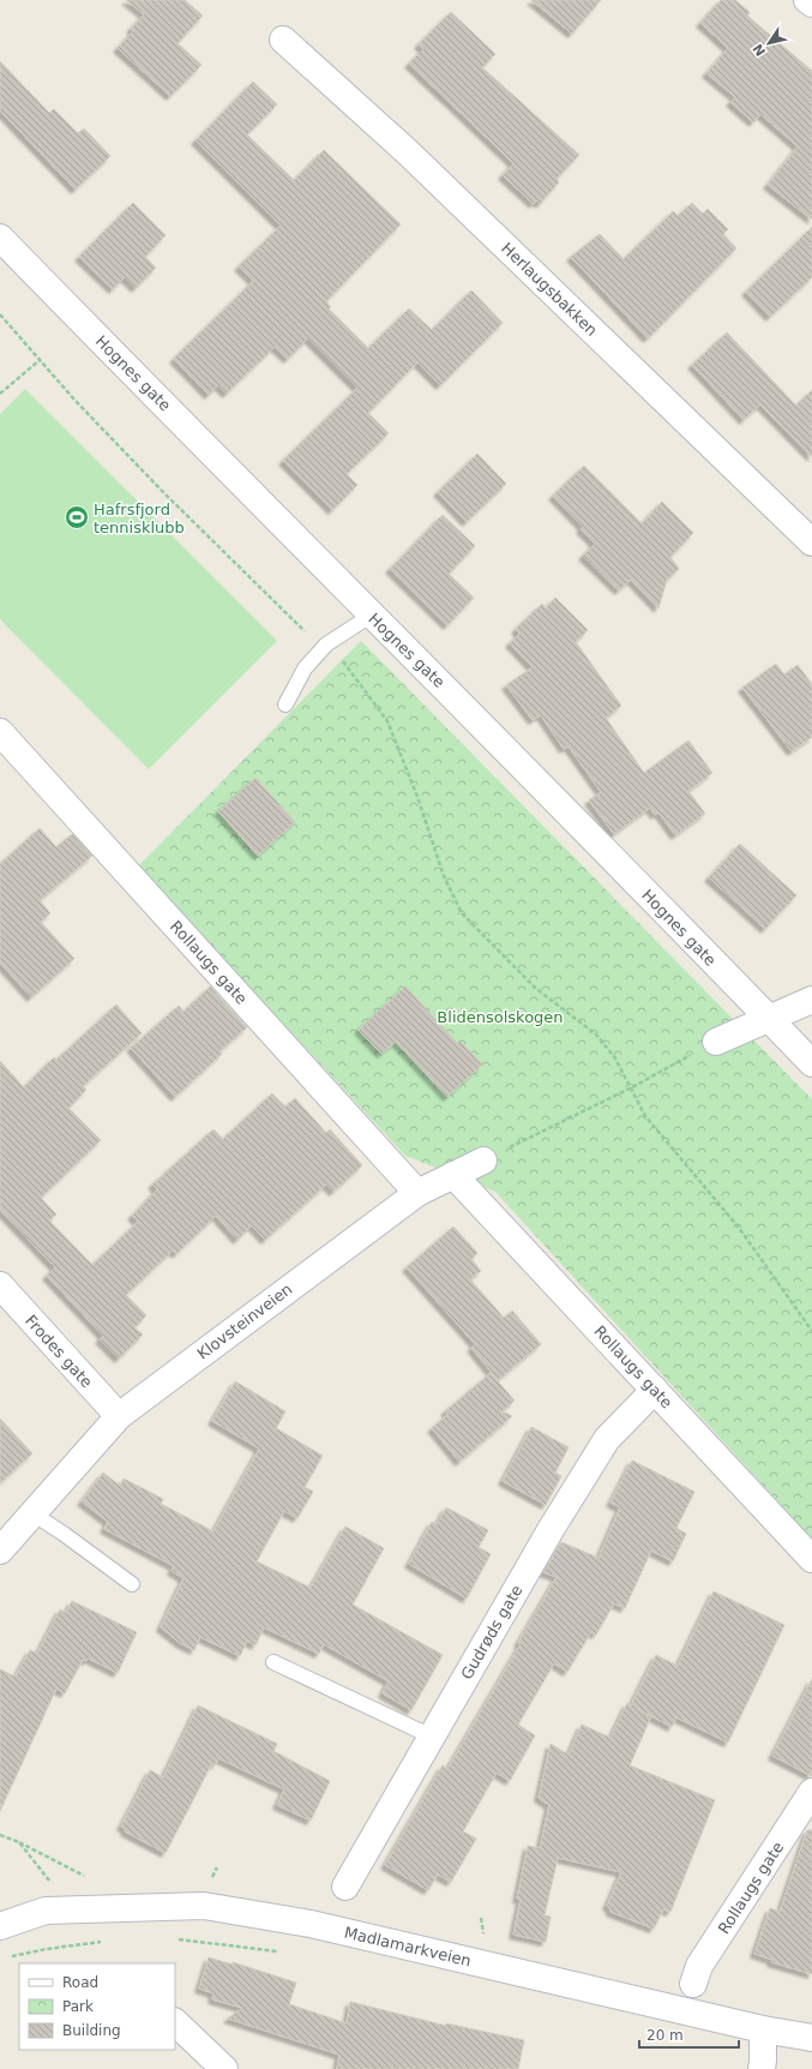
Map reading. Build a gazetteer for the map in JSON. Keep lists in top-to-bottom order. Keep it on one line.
{"streets":{"street":["Herlaugsbakken","Hognes gate","Rollaugs gate","Klovsteinveien","Frodes gate","Gudrøds gate","Madlamarkveien"]},"crossings":[["Rollaugs gate","Klovsteinveien"],["Rollaugs gate","Gudrøds gate"],["Klovsteinveien","Frodes gate"]],"parks":["Blidensolskogen"],"places":{"sports":["Hafrsfjord tennisklubb"]},"legend":["Road","Park","Building"],"scale_bar":"20 m","north":"bottom left"}
